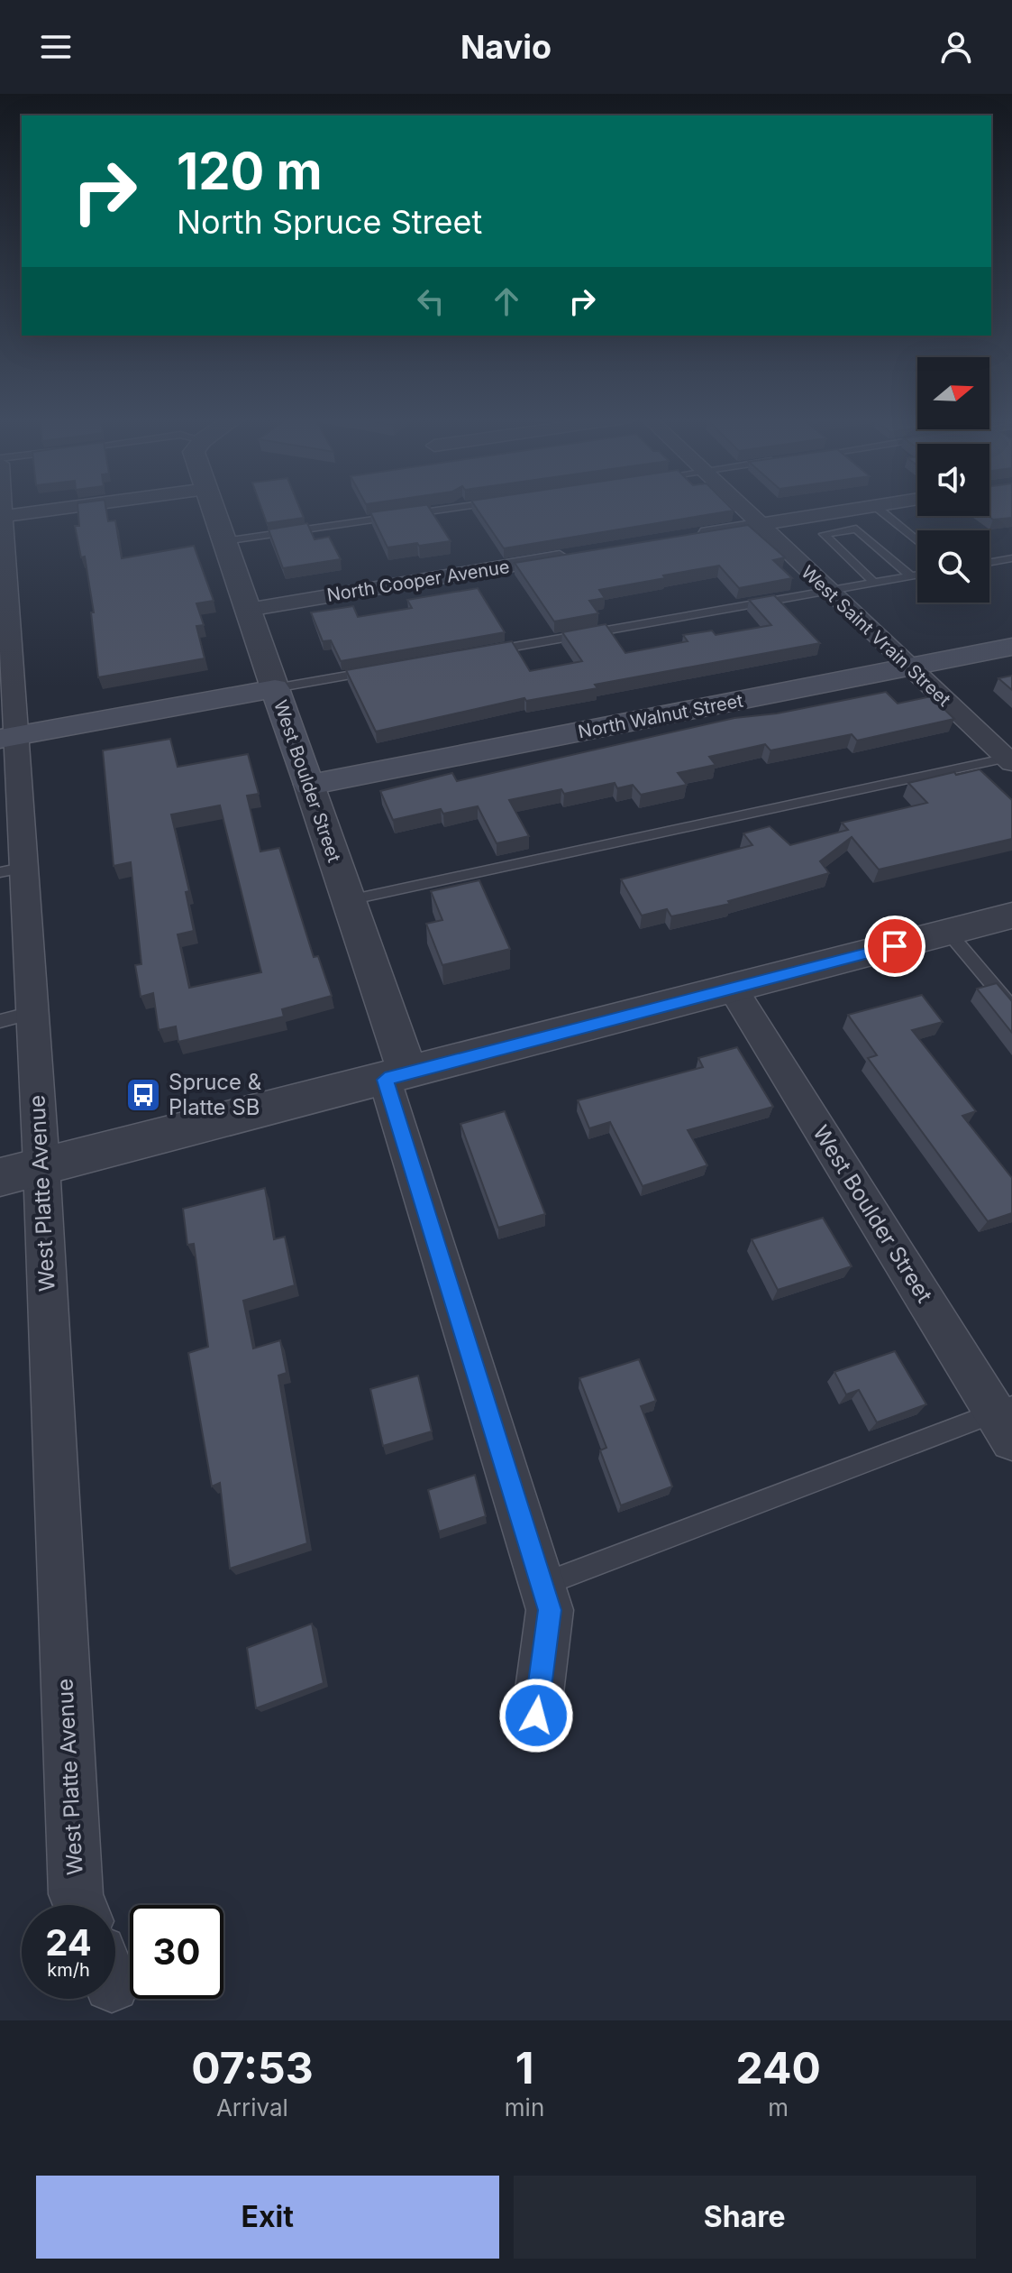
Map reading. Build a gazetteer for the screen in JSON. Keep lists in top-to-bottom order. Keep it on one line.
{"streets":{"main road":["North Walnut Street","West Boulder Street"],"street":["North Cooper Avenue","West Saint Vrain Street","West Platte Avenue"]},"crossings":[["North Cooper Avenue","West Boulder Street"],["West Saint Vrain Street","North Walnut Street"],["North Walnut Street","West Boulder Street"]],"places":{"bus stop":["Spruce & Platte SB"]},"north":"right","page":{"header":"Navio","turn":["120 m","North Spruce Street"],"speed":"24 km/h","limit":"30","eta":["07:53","Arrival","1","min","240","m"],"buttons":["Exit","Share"]}}
